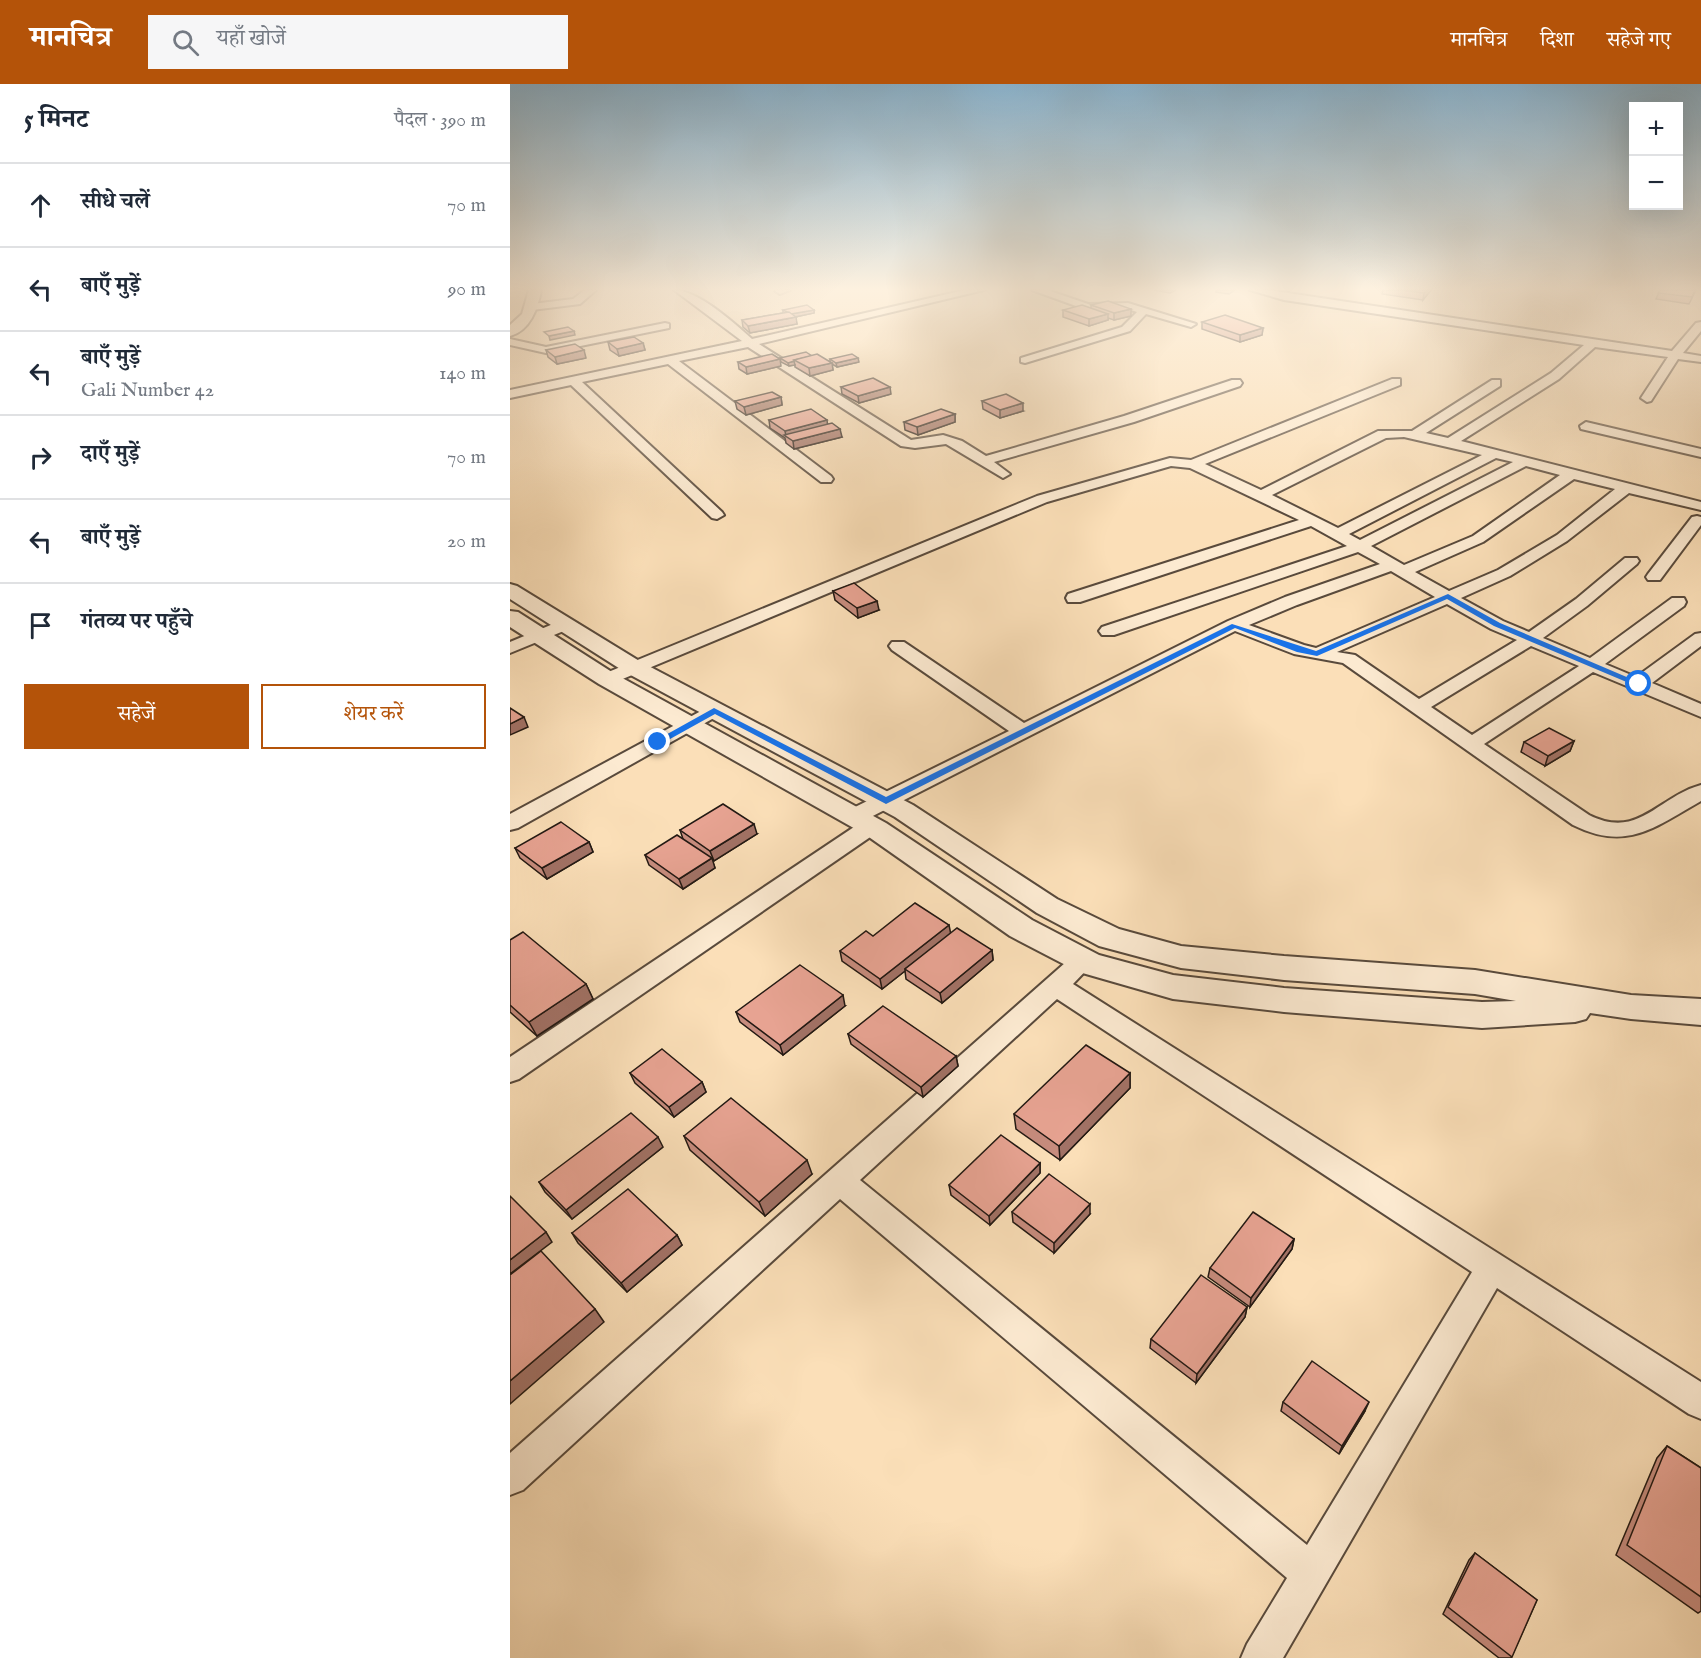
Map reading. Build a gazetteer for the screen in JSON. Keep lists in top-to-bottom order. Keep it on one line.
{"page":{"header":"मानचित्र","search":"यहाँ खोजें","nav":["मानचित्र","दिशा","सहेजे गए"],"heading":["5 मिनट","पैदल · 390 m"],"map_buttons":["+","−"],"list":[["सीधे चलें","70 m"],["बाएँ मुड़ें","90 m"],["बाएँ मुड़ें","Gali Number 42","140 m"],["दाएँ मुड़ें","70 m"],["बाएँ मुड़ें","20 m"],"गंतव्य पर पहुँचे"],"buttons":["सहेजें","शेयर करें"]}}
